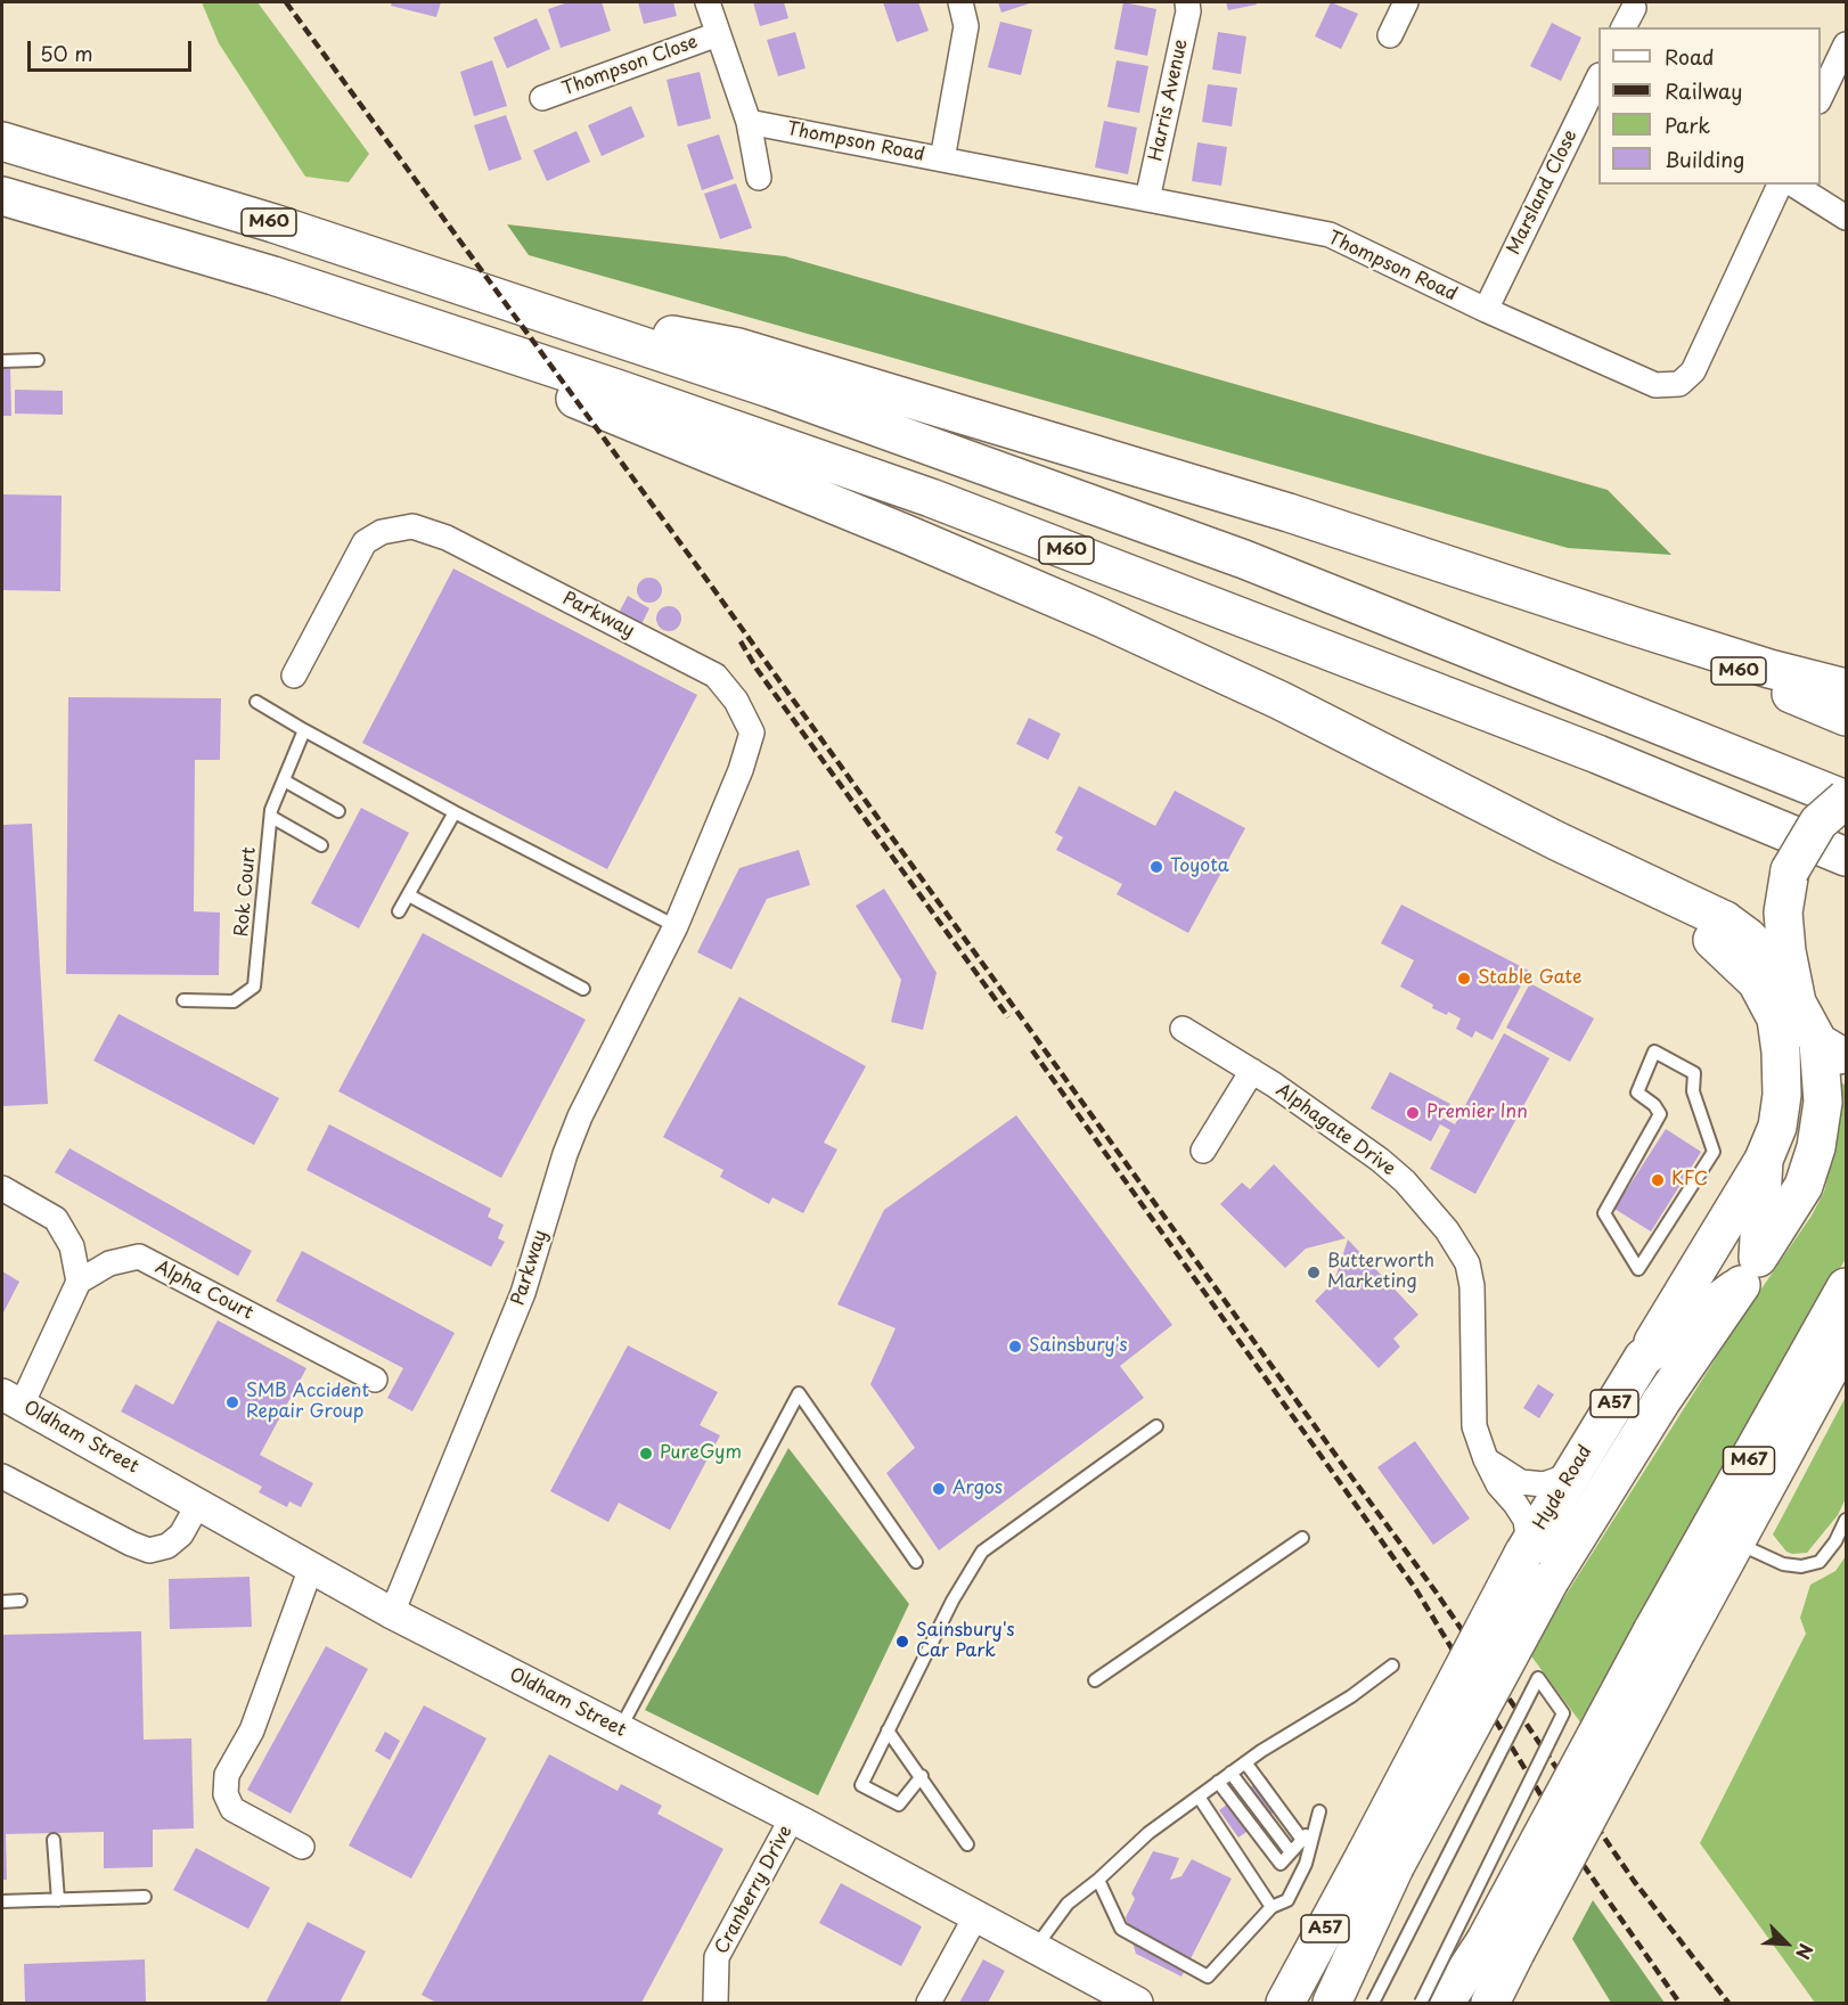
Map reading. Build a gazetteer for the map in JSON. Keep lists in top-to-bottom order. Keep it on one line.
{"streets":{"main road":["M60","A57","M67","Hyde Road"],"street":["Thompson Close","Harris Avenue","Thompson Road","Marsland Close","Parkway","Alphagate Drive","Alpha Court","Oldham Street","Cranberry Drive"],"lane":["Rok Court"]},"crossings":[["Harris Avenue","Thompson Road"],["Thompson Road","Marsland Close"],["M60","A57"],["Parkway","Oldham Street"],["Alphagate Drive","Hyde Road"],["A57","Hyde Road"],["Oldham Street","Cranberry Drive"]],"places":["Toyota","Stable Gate","Premier Inn","KFC","Butterworth Marketing","Sainsbury's","SMB Accident Repair Group","PureGym","Argos","Sainsbury's Car Park"],"legend":["Road","Railway","Park","Building"],"scale_bar":"50 m","north":"bottom right"}
